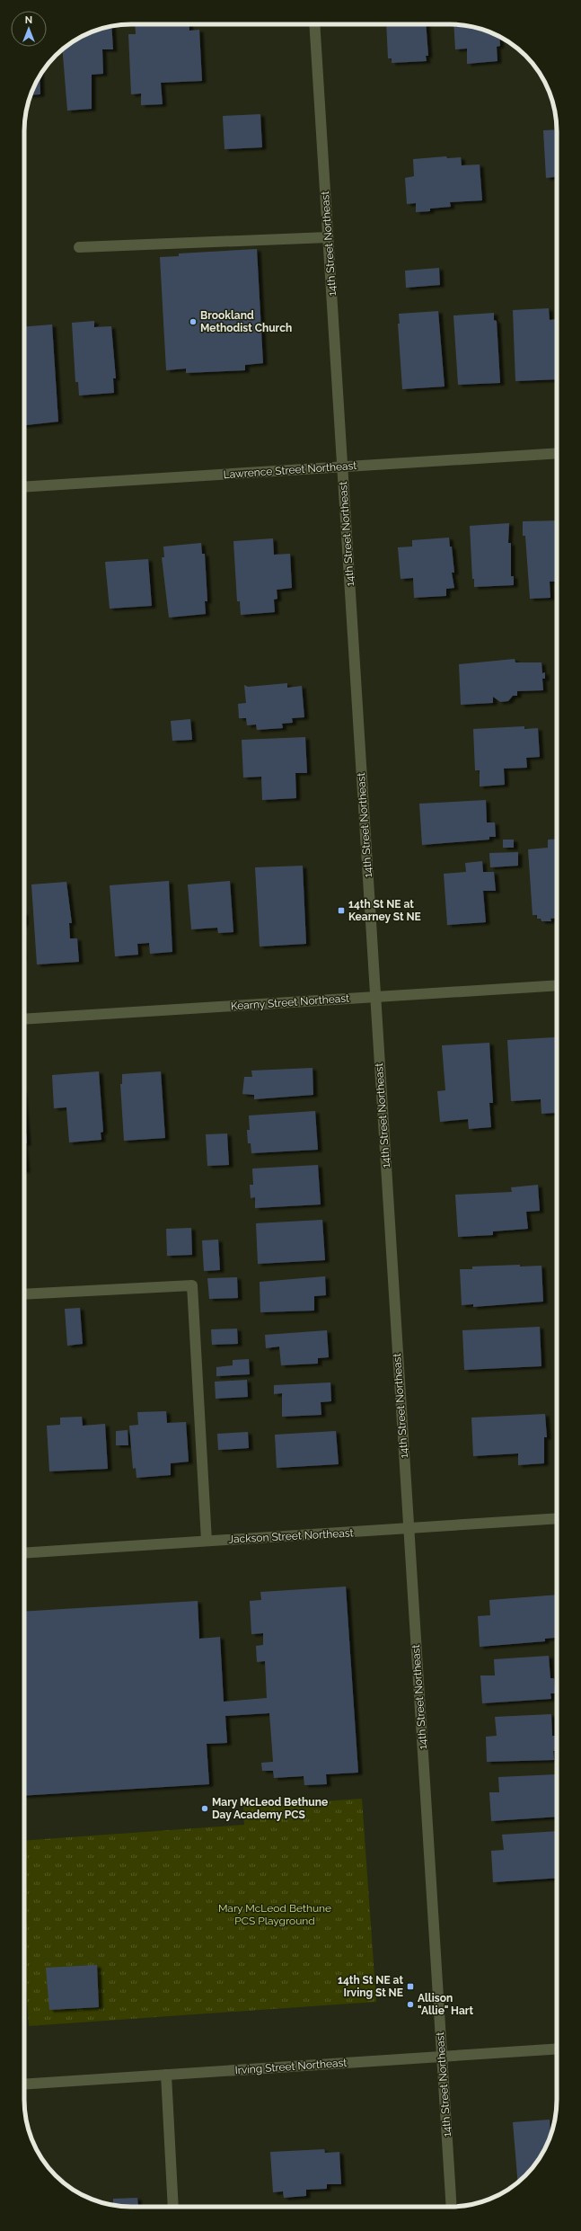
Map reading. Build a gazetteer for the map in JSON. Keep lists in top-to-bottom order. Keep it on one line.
{"streets":{"street":["14th Street Northeast","Lawrence Street Northeast","Kearny Street Northeast","Jackson Street Northeast","Irving Street Northeast"]},"crossings":[["14th Street Northeast","Lawrence Street Northeast"],["14th Street Northeast","Kearny Street Northeast"],["14th Street Northeast","Jackson Street Northeast"],["14th Street Northeast","Irving Street Northeast"]],"parks":["Mary McLeod Bethune PCS Playground"],"places":{"other":["Brookland Methodist Church","Mary McLeod Bethune Day Academy PCS","Allison \"Allie\" Hart"],"transit":["14th St NE at Kearney St NE","14th St NE at Irving St NE"]},"north":"top"}
